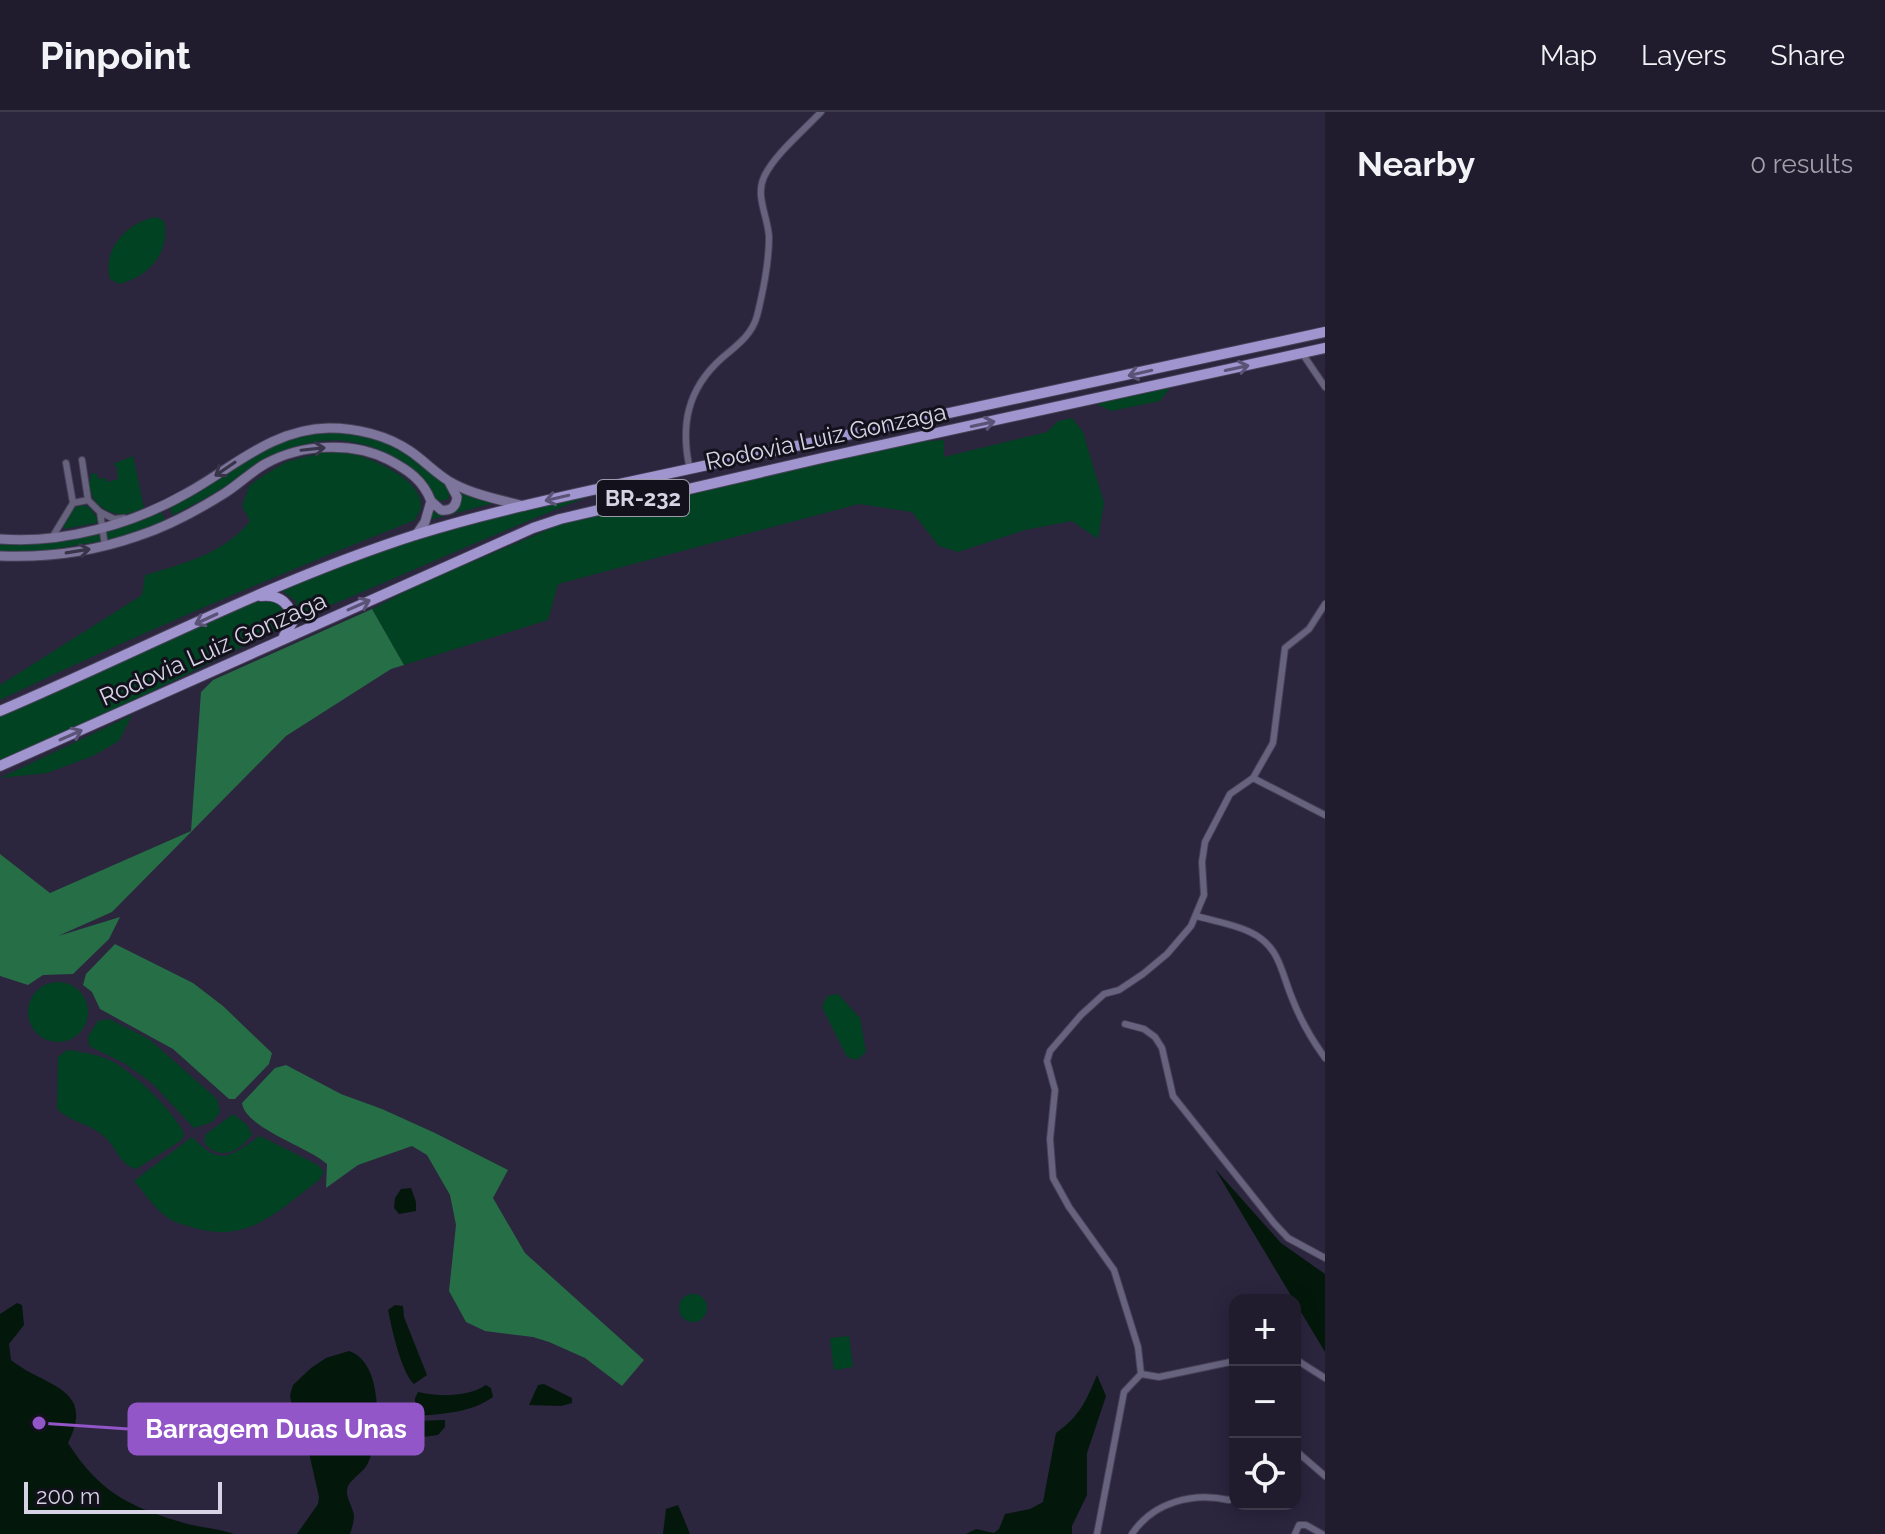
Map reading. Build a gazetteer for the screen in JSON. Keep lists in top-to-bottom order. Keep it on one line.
{"streets":{"highway":["Rodovia Luiz Gonzaga","BR-232"]},"places":["Barragem Duas Unas"],"scale_bar":"200 m","page":{"header":"Pinpoint","nav":["Map","Layers","Share"],"heading":["Nearby","0 results"],"map_buttons":["+","−"],"scale":"200 m"}}
